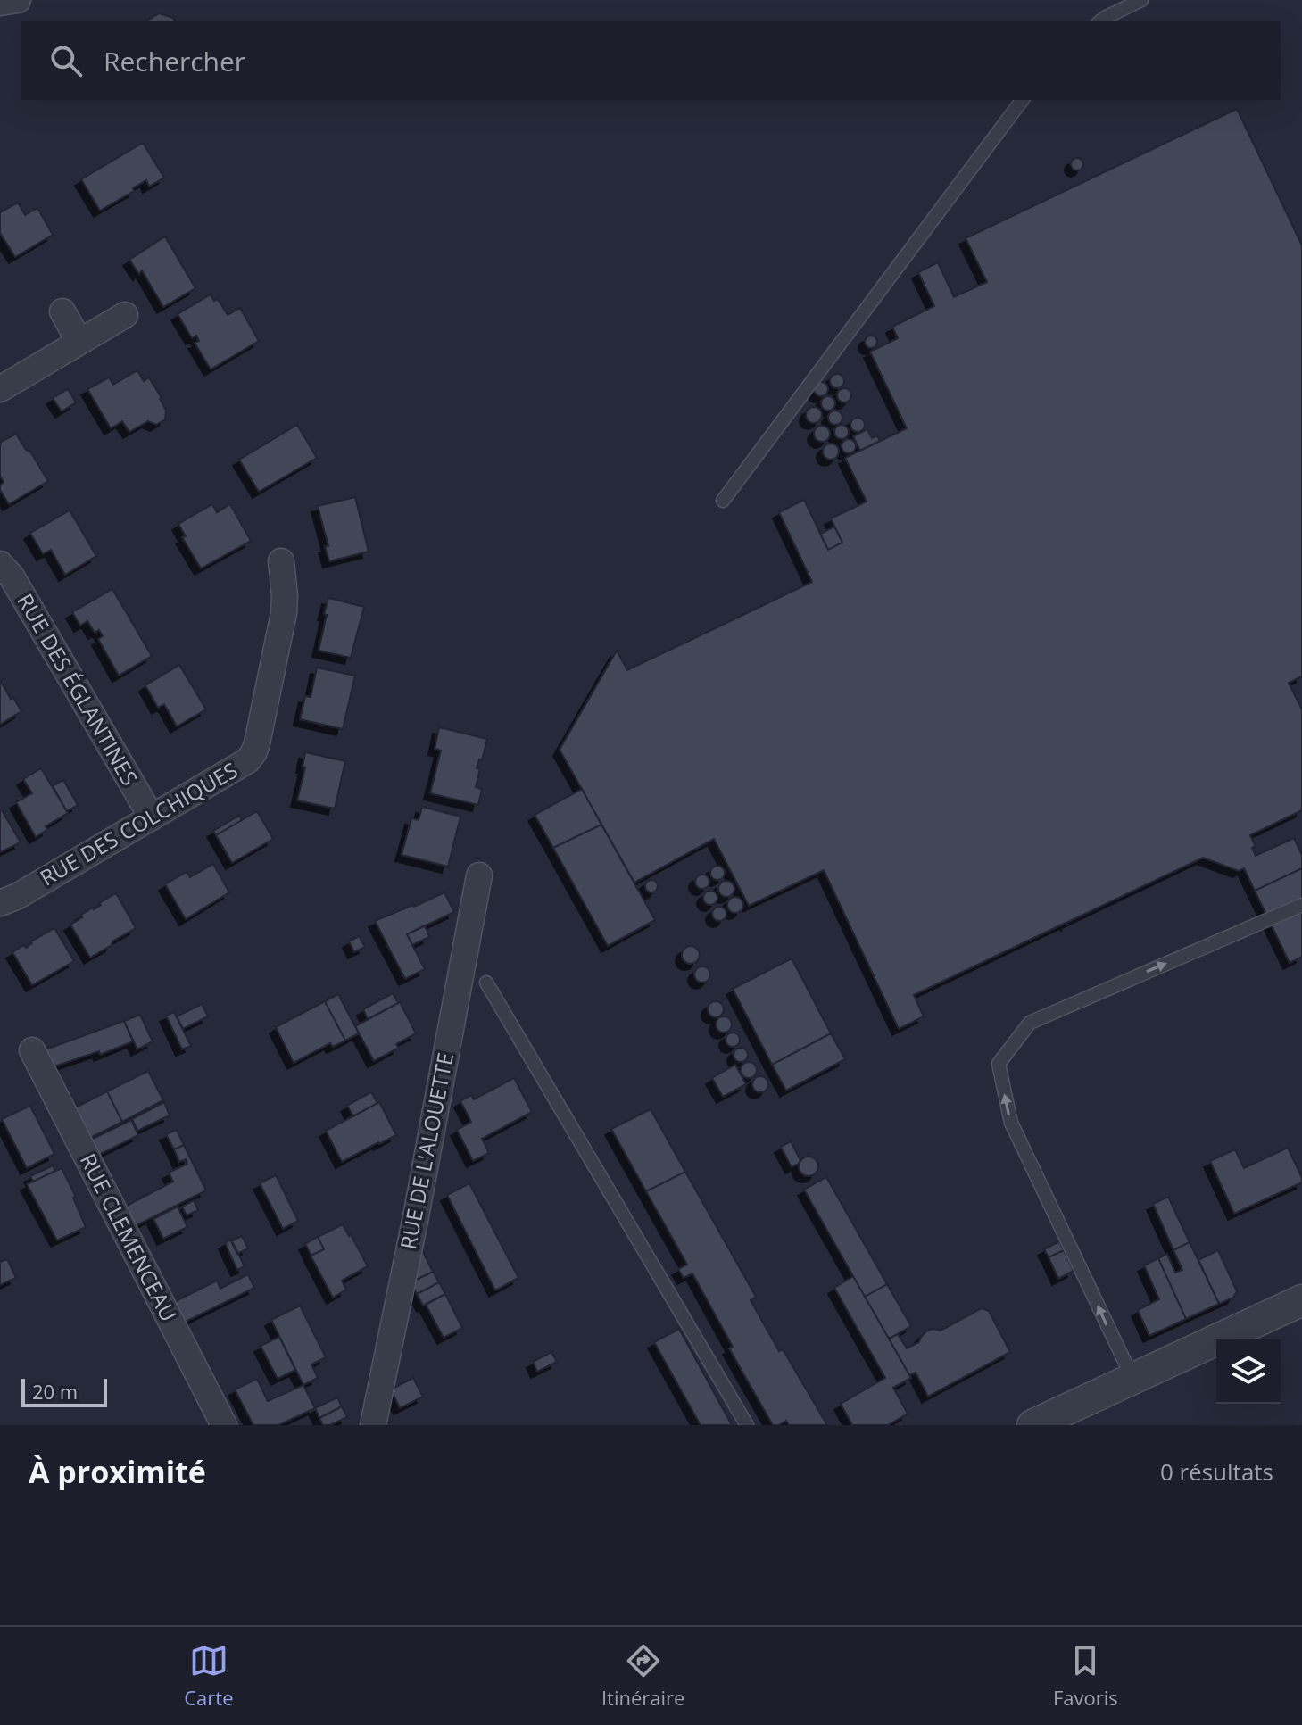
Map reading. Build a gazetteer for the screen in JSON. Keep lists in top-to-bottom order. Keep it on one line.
{"streets":{"street":["RUE DES ÉGLANTINES","RUE DES COLCHIQUES","RUE DE L'ALOUETTE","RUE CLEMENCEAU"]},"crossings":[["RUE DES ÉGLANTINES","RUE DES COLCHIQUES"]],"scale_bar":"20 m","page":{"search":"Rechercher","scale":"20 m","heading":["À proximité","0 résultats"],"nav":["Carte","Itinéraire","Favoris"]}}
